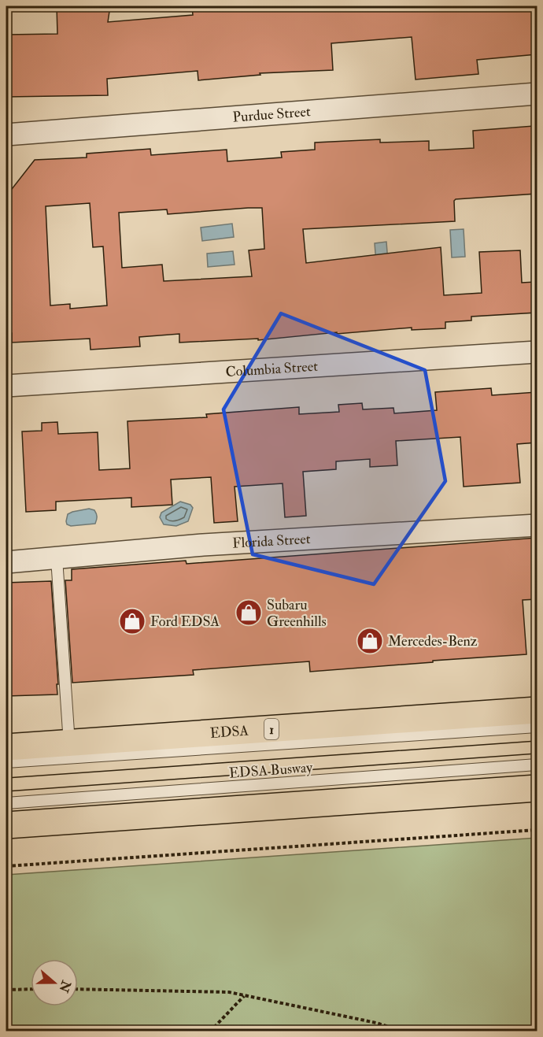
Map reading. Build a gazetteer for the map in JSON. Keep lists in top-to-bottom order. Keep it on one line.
{"streets":{"highway":["1","EDSA"],"street":["Purdue Street","Columbia Street","Florida Street"],"lane":["EDSA Busway"]},"places":{"shop":["Subaru Greenhills","Ford EDSA","Mercedes-Benz"]},"north":"right"}
